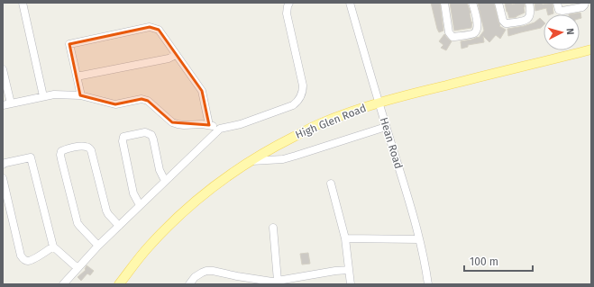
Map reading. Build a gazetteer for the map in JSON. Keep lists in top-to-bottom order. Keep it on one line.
{"streets":{"main road":["High Glen Road"],"street":["Hean Road"]},"crossings":[["High Glen Road","Hean Road"]],"scale_bar":"100 m","north":"right"}
